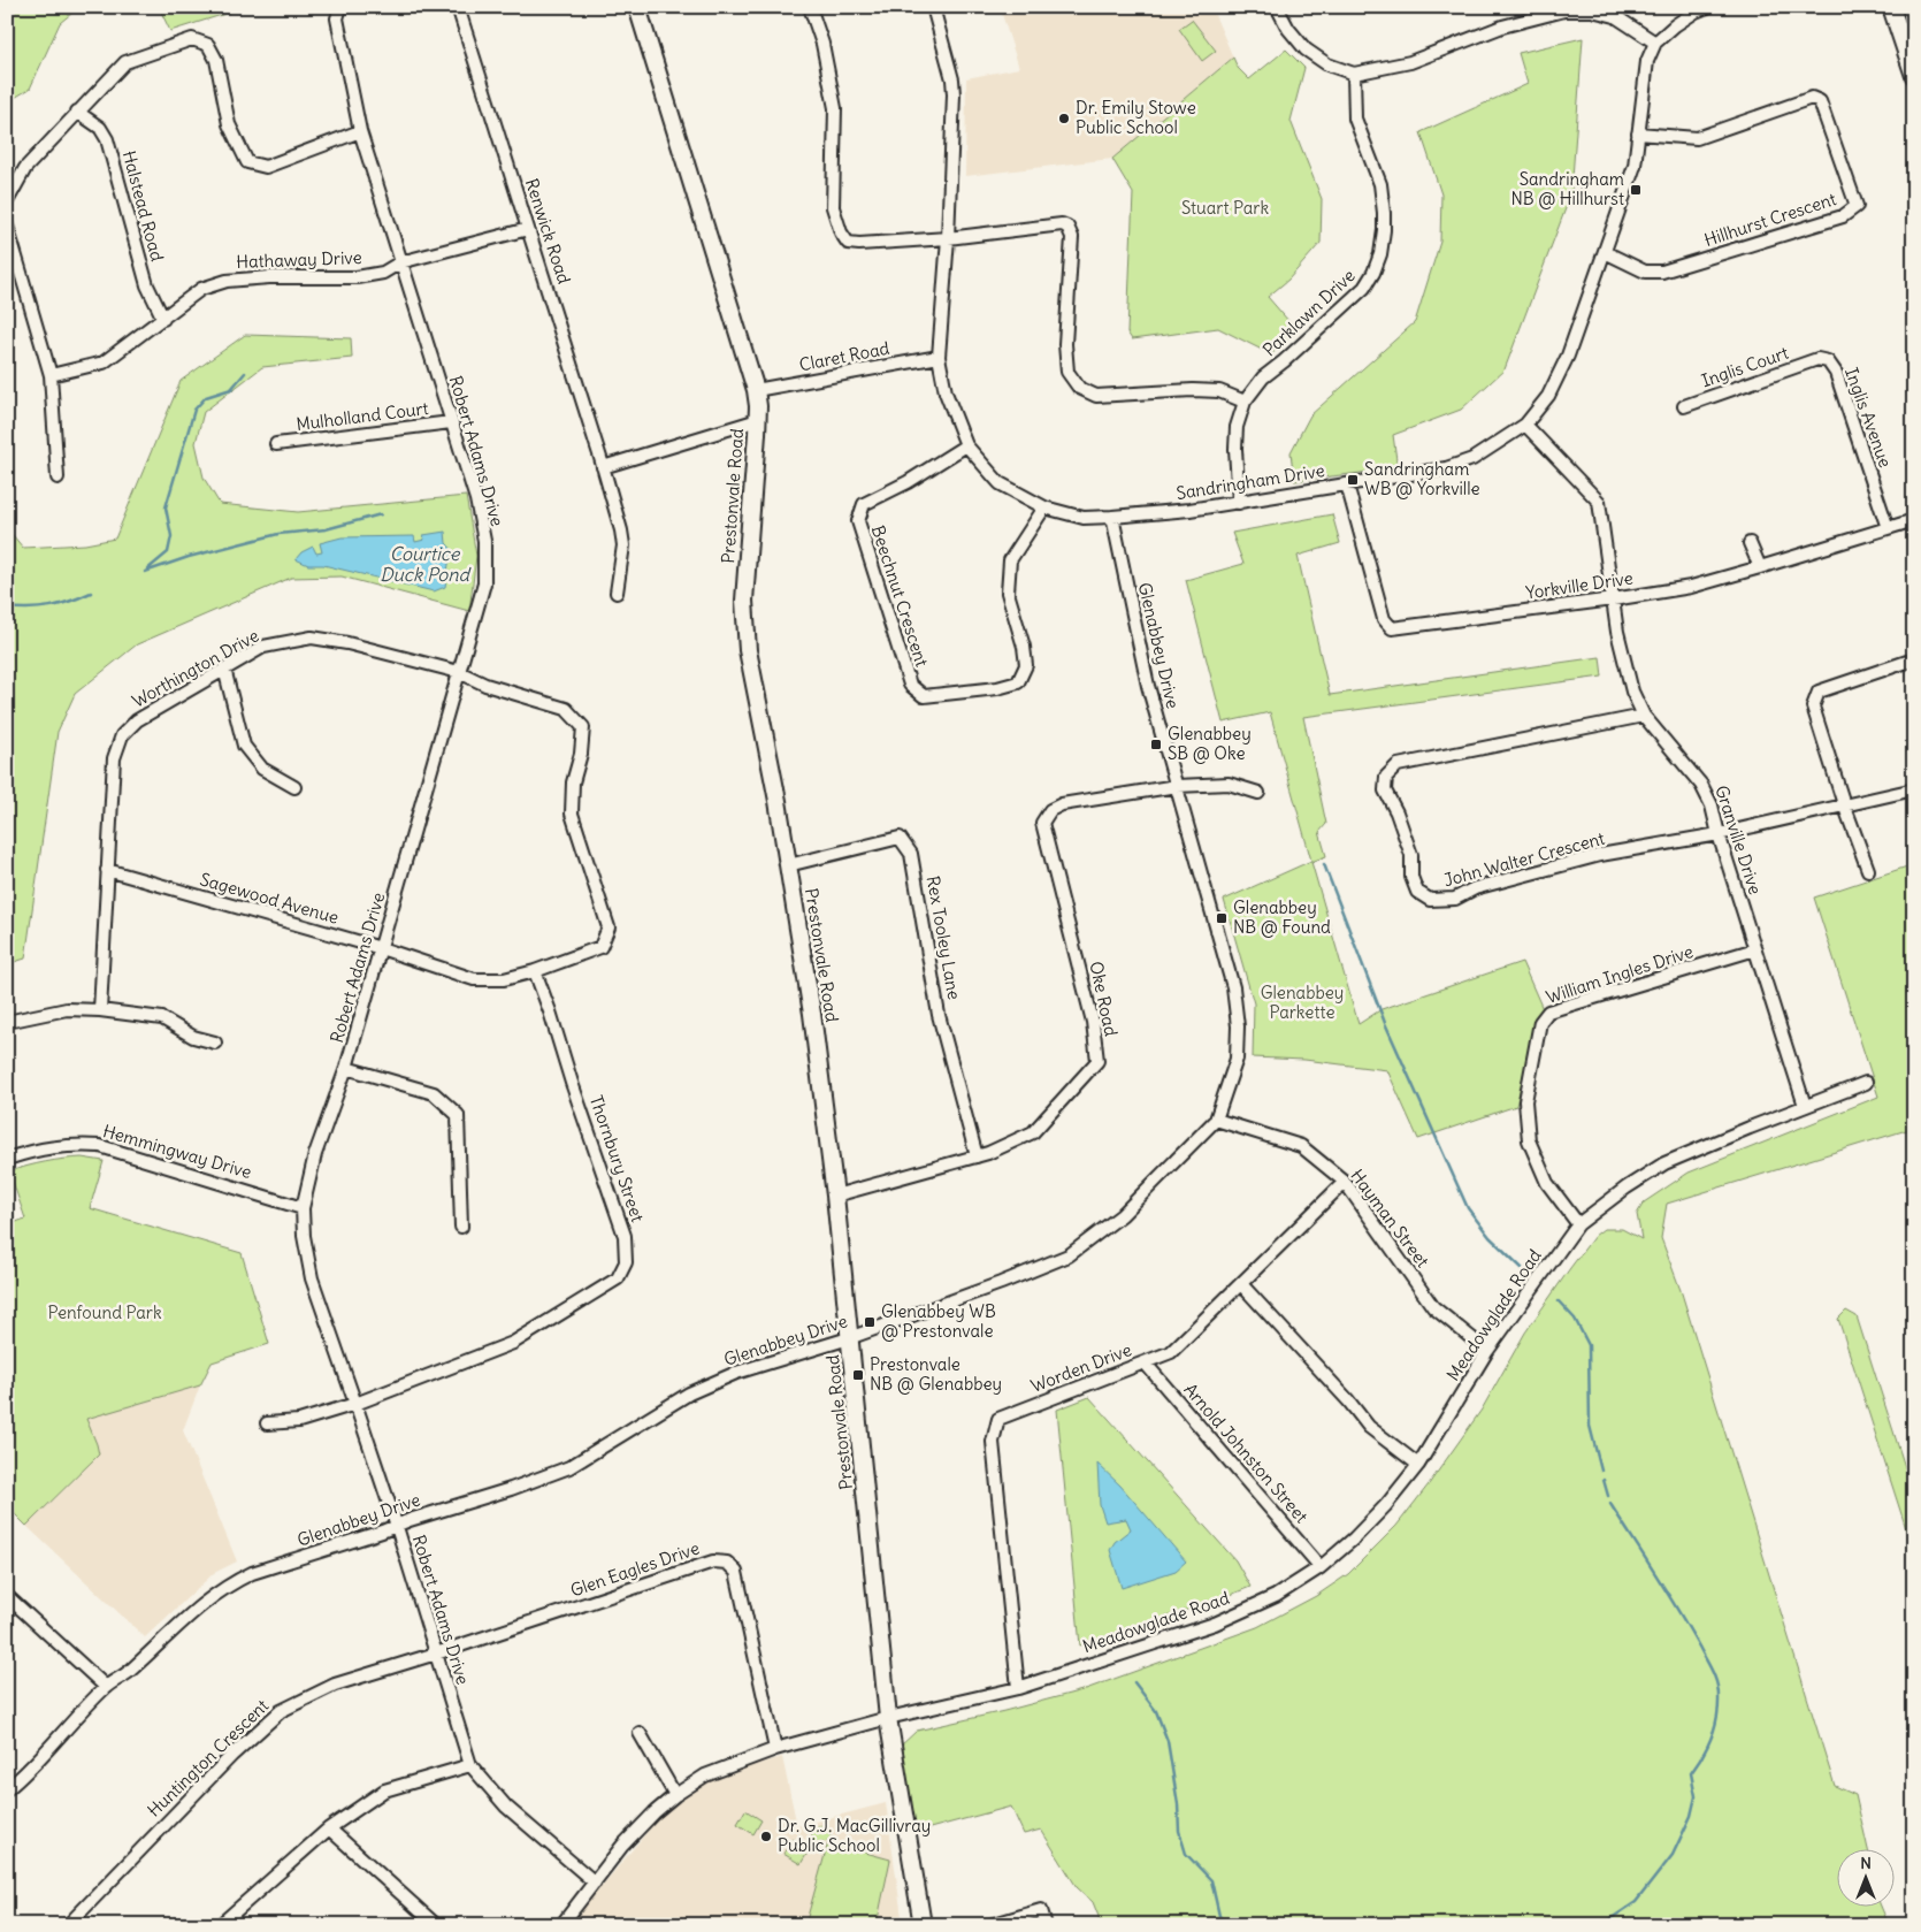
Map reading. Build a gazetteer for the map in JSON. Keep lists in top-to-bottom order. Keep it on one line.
{"streets":{"street":["Halstead Road","Hillhurst Crescent","Renwick Road","Hathaway Drive","Parklawn Drive","Claret Road","Inglis Court","Mulholland Court","Inglis Avenue","Robert Adams Drive","Sandringham Drive","Prestonvale Road","Yorkville Drive","Beechnut Crescent","Glenabbey Drive","Worthington Drive","Granville Drive","John Walter Crescent","Sagewood Avenue","Rex Tooley Lane","William Ingles Drive","Oke Road","Hemmingway Drive","Thornbury Street","Hayman Street","Meadowglade Road","Worden Drive","Arnold Johnston Street","Glen Eagles Drive","Huntington Crescent"]},"crossings":[["Halstead Road","Hathaway Drive"],["Hillhurst Crescent","Sandringham Drive"],["Renwick Road","Hathaway Drive"],["Hathaway Drive","Robert Adams Drive"],["Parklawn Drive","Sandringham Drive"],["Claret Road","Sandringham Drive"],["Claret Road","Prestonvale Road"],["Inglis Court","Inglis Avenue"],["Mulholland Court","Robert Adams Drive"],["Inglis Avenue","Yorkville Drive"],["Robert Adams Drive","Glenabbey Drive"],["Robert Adams Drive","Worthington Drive"],["Robert Adams Drive","Sagewood Avenue"],["Robert Adams Drive","Hemmingway Drive"],["Robert Adams Drive","Thornbury Street"],["Robert Adams Drive","Meadowglade Road"],["Robert Adams Drive","Glen Eagles Drive"],["Robert Adams Drive","Huntington Crescent"],["Sandringham Drive","Yorkville Drive"],["Sandringham Drive","Beechnut Crescent"],["Sandringham Drive","Glenabbey Drive"],["Sandringham Drive","Granville Drive"],["Prestonvale Road","Glenabbey Drive"],["Prestonvale Road","Rex Tooley Lane"],["Prestonvale Road","Oke Road"],["Prestonvale Road","Meadowglade Road"],["Yorkville Drive","Granville Drive"],["Glenabbey Drive","Oke Road"],["Glenabbey Drive","Hayman Street"],["Worthington Drive","Sagewood Avenue"],["Granville Drive","John Walter Crescent"],["Granville Drive","William Ingles Drive"],["Granville Drive","Meadowglade Road"],["Sagewood Avenue","Thornbury Street"],["Rex Tooley Lane","Oke Road"],["William Ingles Drive","Meadowglade Road"],["Hayman Street","Meadowglade Road"],["Hayman Street","Worden Drive"],["Meadowglade Road","Worden Drive"],["Meadowglade Road","Arnold Johnston Street"],["Meadowglade Road","Glen Eagles Drive"],["Worden Drive","Arnold Johnston Street"],["Glen Eagles Drive","Huntington Crescent"]],"water":["Courtice Duck Pond"],"parks":["Stuart Park","Glenabbey Parkette","Penfound Park"],"places":{"other":["Dr. Emily Stowe Public School","Dr. G.J. MacGillivray Public School"],"transit":["Sandringham NB @ Hillhurst","Sandringham WB @ Yorkville","Glenabbey SB @ Oke","Glenabbey NB @ Found","Glenabbey WB @ Prestonvale","Prestonvale NB @ Glenabbey"]},"north":"top"}
